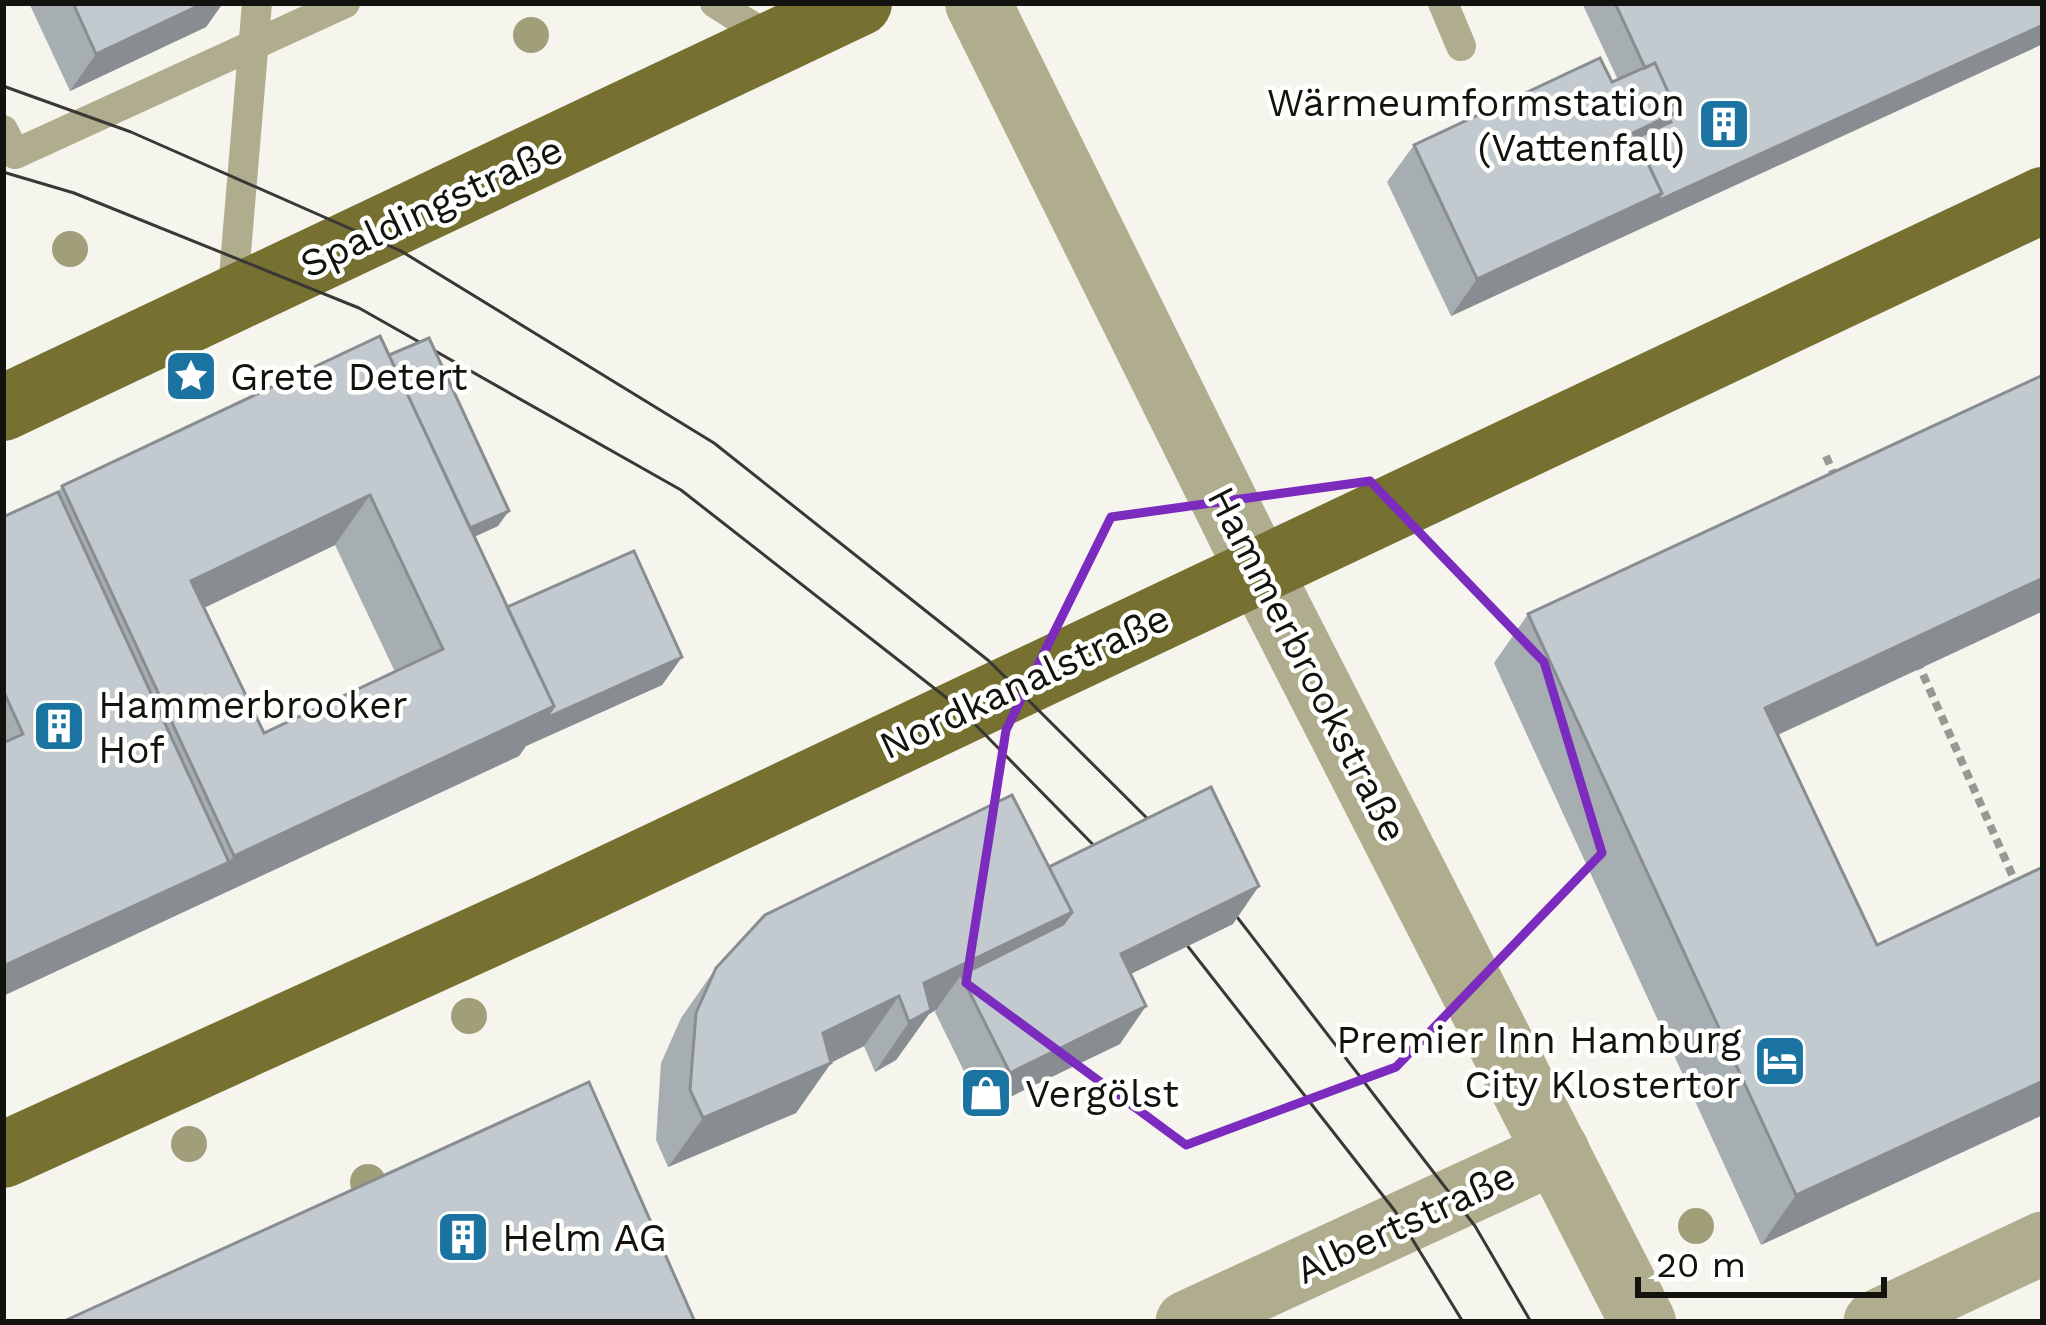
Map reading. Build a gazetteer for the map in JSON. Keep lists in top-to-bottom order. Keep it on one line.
{"streets":{"main road":["Spaldingstraße","Nordkanalstraße"],"street":["Hammerbrookstraße","Albertstraße"]},"crossings":[["Hammerbrookstraße","Nordkanalstraße"],["Hammerbrookstraße","Albertstraße"]],"places":{"building":["Wärmeumformstation (Vattenfall)","Hammerbrooker Hof","Helm AG"],"place":["Grete Detert"],"hotel":["Premier Inn Hamburg City Klostertor"],"shop":["Vergölst"]},"scale_bar":"20 m"}
